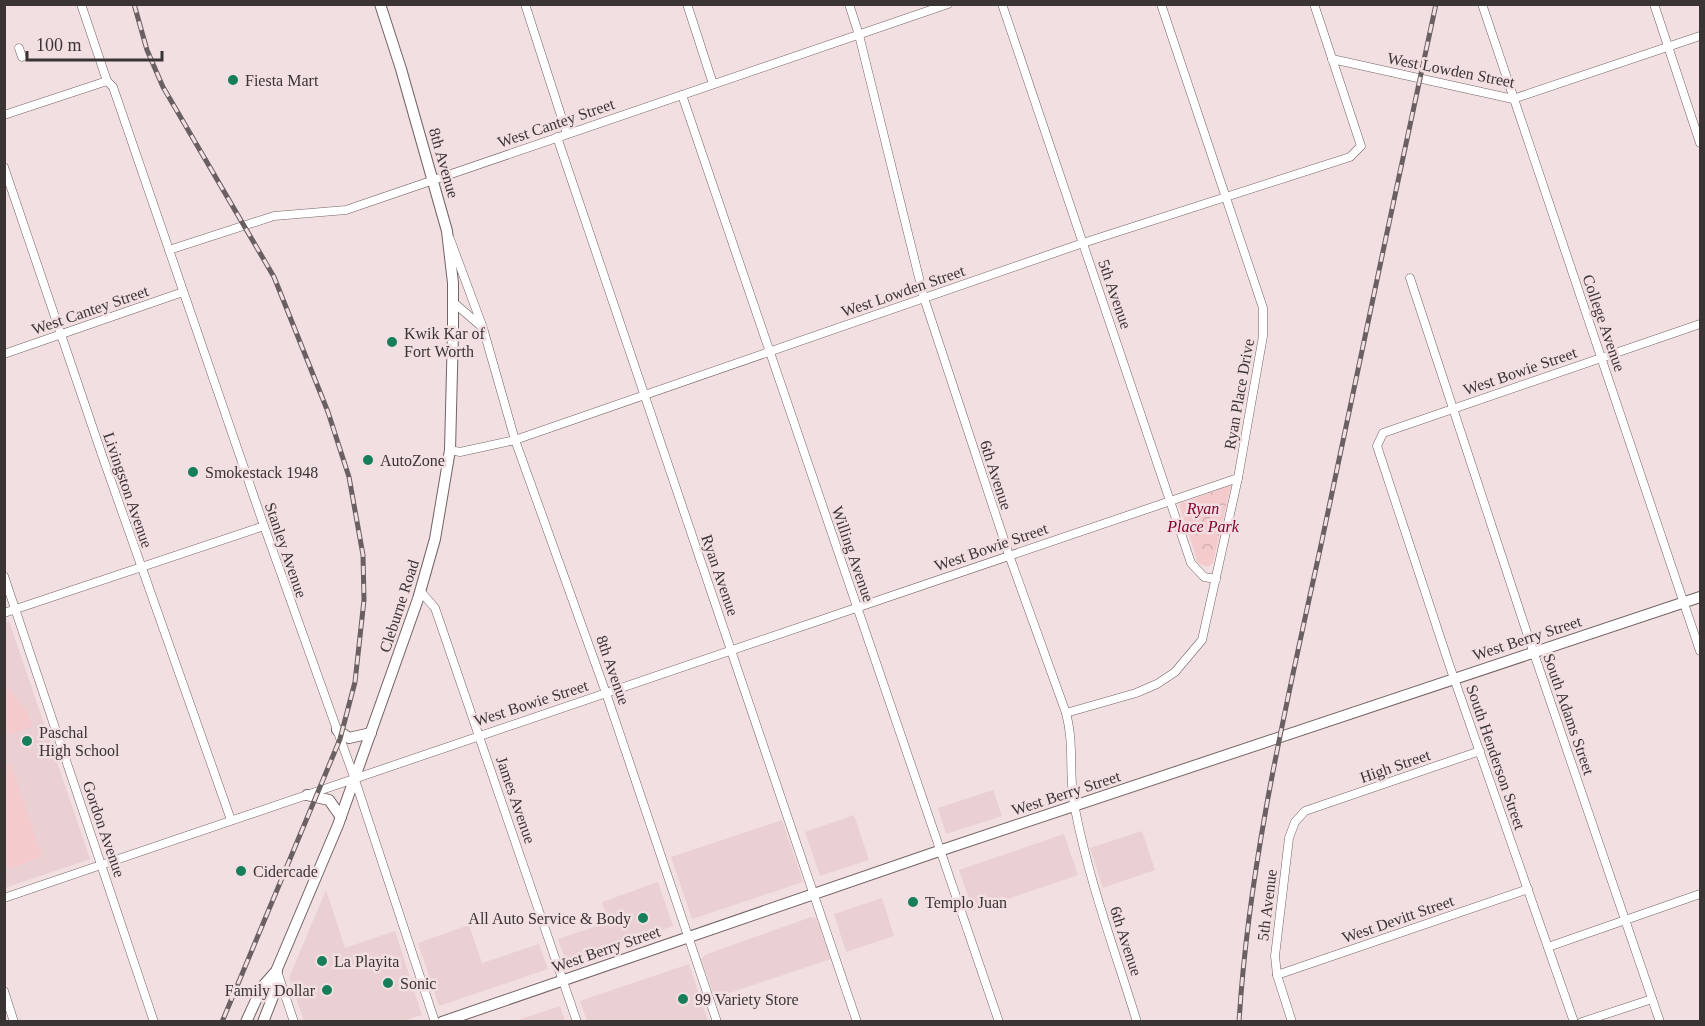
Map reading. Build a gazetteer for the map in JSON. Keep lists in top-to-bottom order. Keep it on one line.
{"streets":{"main road":["8th Avenue","Cleburne Road","West Berry Street"],"street":["West Lowden Street","West Cantey Street","5th Avenue","College Avenue","West Bowie Street","Ryan Place Drive","6th Avenue","Livingston Avenue","Stanley Avenue","Willing Avenue","Ryan Avenue","South Adams Street","South Henderson Street","High Street","James Avenue","Gordon Avenue","West Devitt Street"]},"crossings":[["West Lowden Street","8th Avenue"],["West Lowden Street","5th Avenue"],["West Lowden Street","College Avenue"],["West Lowden Street","Ryan Place Drive"],["West Lowden Street","6th Avenue"],["West Lowden Street","Willing Avenue"],["West Lowden Street","Ryan Avenue"],["West Lowden Street","Cleburne Road"],["West Cantey Street","8th Avenue"],["West Cantey Street","6th Avenue"],["West Cantey Street","Livingston Avenue"],["West Cantey Street","Stanley Avenue"],["West Cantey Street","Willing Avenue"],["West Cantey Street","Ryan Avenue"],["8th Avenue","West Bowie Street"],["8th Avenue","Cleburne Road"],["8th Avenue","West Berry Street"],["5th Avenue","West Bowie Street"],["5th Avenue","Ryan Place Drive"],["5th Avenue","High Street"],["5th Avenue","West Devitt Street"],["College Avenue","West Bowie Street"],["College Avenue","West Berry Street"],["West Bowie Street","Ryan Place Drive"],["West Bowie Street","6th Avenue"],["West Bowie Street","Livingston Avenue"],["West Bowie Street","Stanley Avenue"],["West Bowie Street","Willing Avenue"],["West Bowie Street","Ryan Avenue"],["West Bowie Street","Cleburne Road"],["West Bowie Street","South Adams Street"],["West Bowie Street","South Henderson Street"],["West Bowie Street","James Avenue"],["West Bowie Street","Gordon Avenue"],["Ryan Place Drive","6th Avenue"],["6th Avenue","West Berry Street"],["Stanley Avenue","Cleburne Road"],["Willing Avenue","West Berry Street"],["Ryan Avenue","West Berry Street"],["Cleburne Road","James Avenue"],["West Berry Street","South Adams Street"],["West Berry Street","South Henderson Street"],["West Berry Street","James Avenue"],["South Henderson Street","High Street"],["South Henderson Street","West Devitt Street"]],"parks":["Ryan Place Park"],"places":["Fiesta Mart","Kwik Kar of Fort Worth","AutoZone","Smokestack 1948","Paschal High School","Cidercade","Templo Juan","All Auto Service & Body","La Playita","Sonic","Family Dollar","99 Variety Store"],"scale_bar":"100 m"}
